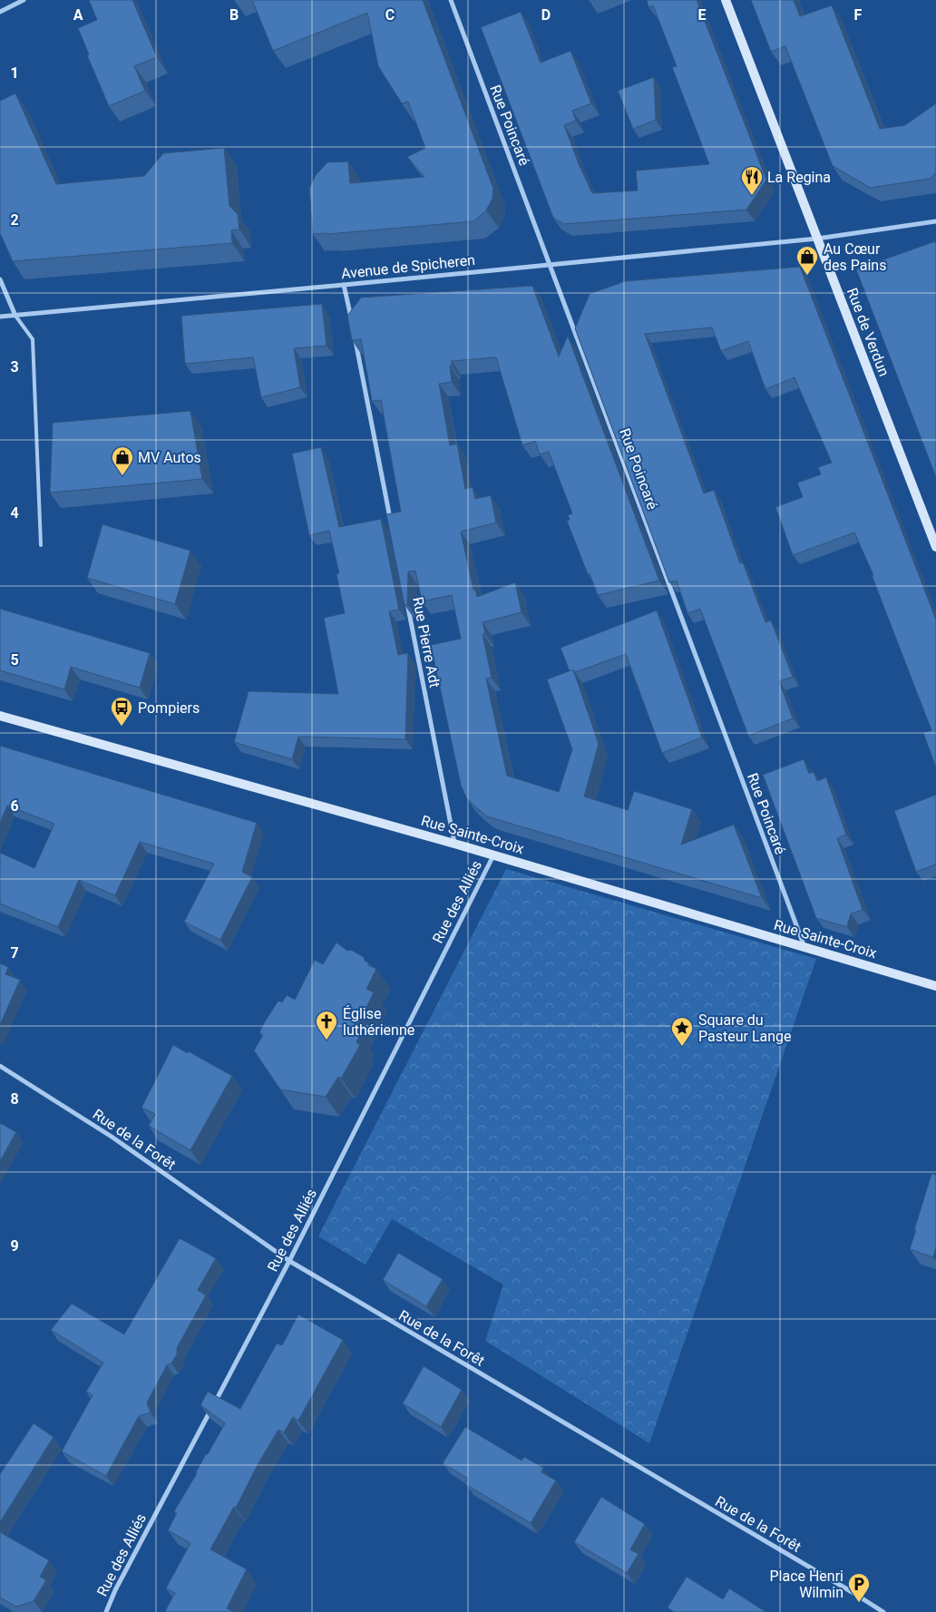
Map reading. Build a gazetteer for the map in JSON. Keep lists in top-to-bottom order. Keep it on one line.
{"streets":{"main road":["Rue de Verdun","Rue Sainte-Croix"],"street":["Rue Poincaré","Avenue de Spicheren","Rue Pierre Adt","Rue des Alliés","Rue de la Forêt"]},"crossings":[["Rue Poincaré","Avenue de Spicheren"],["Rue Poincaré","Rue Sainte-Croix"],["Avenue de Spicheren","Rue de Verdun"],["Rue Pierre Adt","Rue Sainte-Croix"],["Rue Sainte-Croix","Rue des Alliés"],["Rue des Alliés","Rue de la Forêt"]],"places":{"restaurant":["La Regina"],"shop":["Au Cœur des Pains","MV Autos"],"bus stop":["Pompiers"],"church":["Église luthérienne"],"place":["Square du Pasteur Lange"],"parking":["Place Henri Wilmin"]},"grid":{"columns":["A","B","C","D","E","F"],"rows":["1","2","3","4","5","6","7","8","9"]}}
